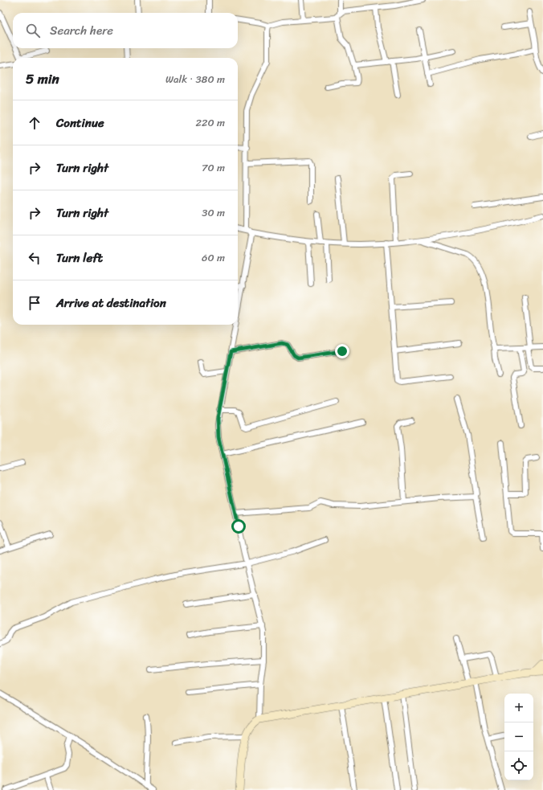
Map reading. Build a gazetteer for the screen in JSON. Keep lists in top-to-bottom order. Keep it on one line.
{"page":{"search":"Search here","heading":["5 min","Walk · 380 m"],"list":[["Continue","220 m"],["Turn right","70 m"],["Turn right","30 m"],["Turn left","60 m"],"Arrive at destination"],"map_buttons":["+","−"]}}
